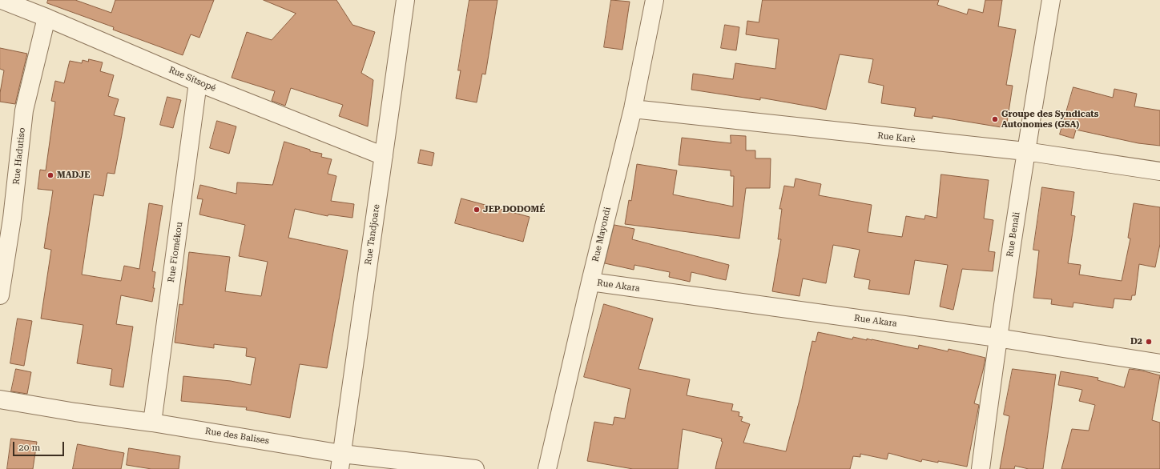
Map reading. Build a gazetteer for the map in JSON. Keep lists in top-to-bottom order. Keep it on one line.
{"streets":{"street":["Rue Sitsopé","Rue Karè","Rue Hadutiso","Rue Tandjoare","Rue Mayondi","Rue Benali","Rue Fiomékou","Rue Akara","Rue des Balises"]},"crossings":[["Rue Sitsopé","Rue Hadutiso"],["Rue Sitsopé","Rue Tandjoare"],["Rue Sitsopé","Rue Fiomékou"],["Rue Karè","Rue Mayondi"],["Rue Karè","Rue Benali"],["Rue Tandjoare","Rue des Balises"],["Rue Mayondi","Rue Akara"],["Rue Benali","Rue Akara"],["Rue Fiomékou","Rue des Balises"]],"places":["Groupe des Syndicats Autonomes (GSA)","MADJE","JEP DODOMÉ","D2"],"scale_bar":"20 m"}
